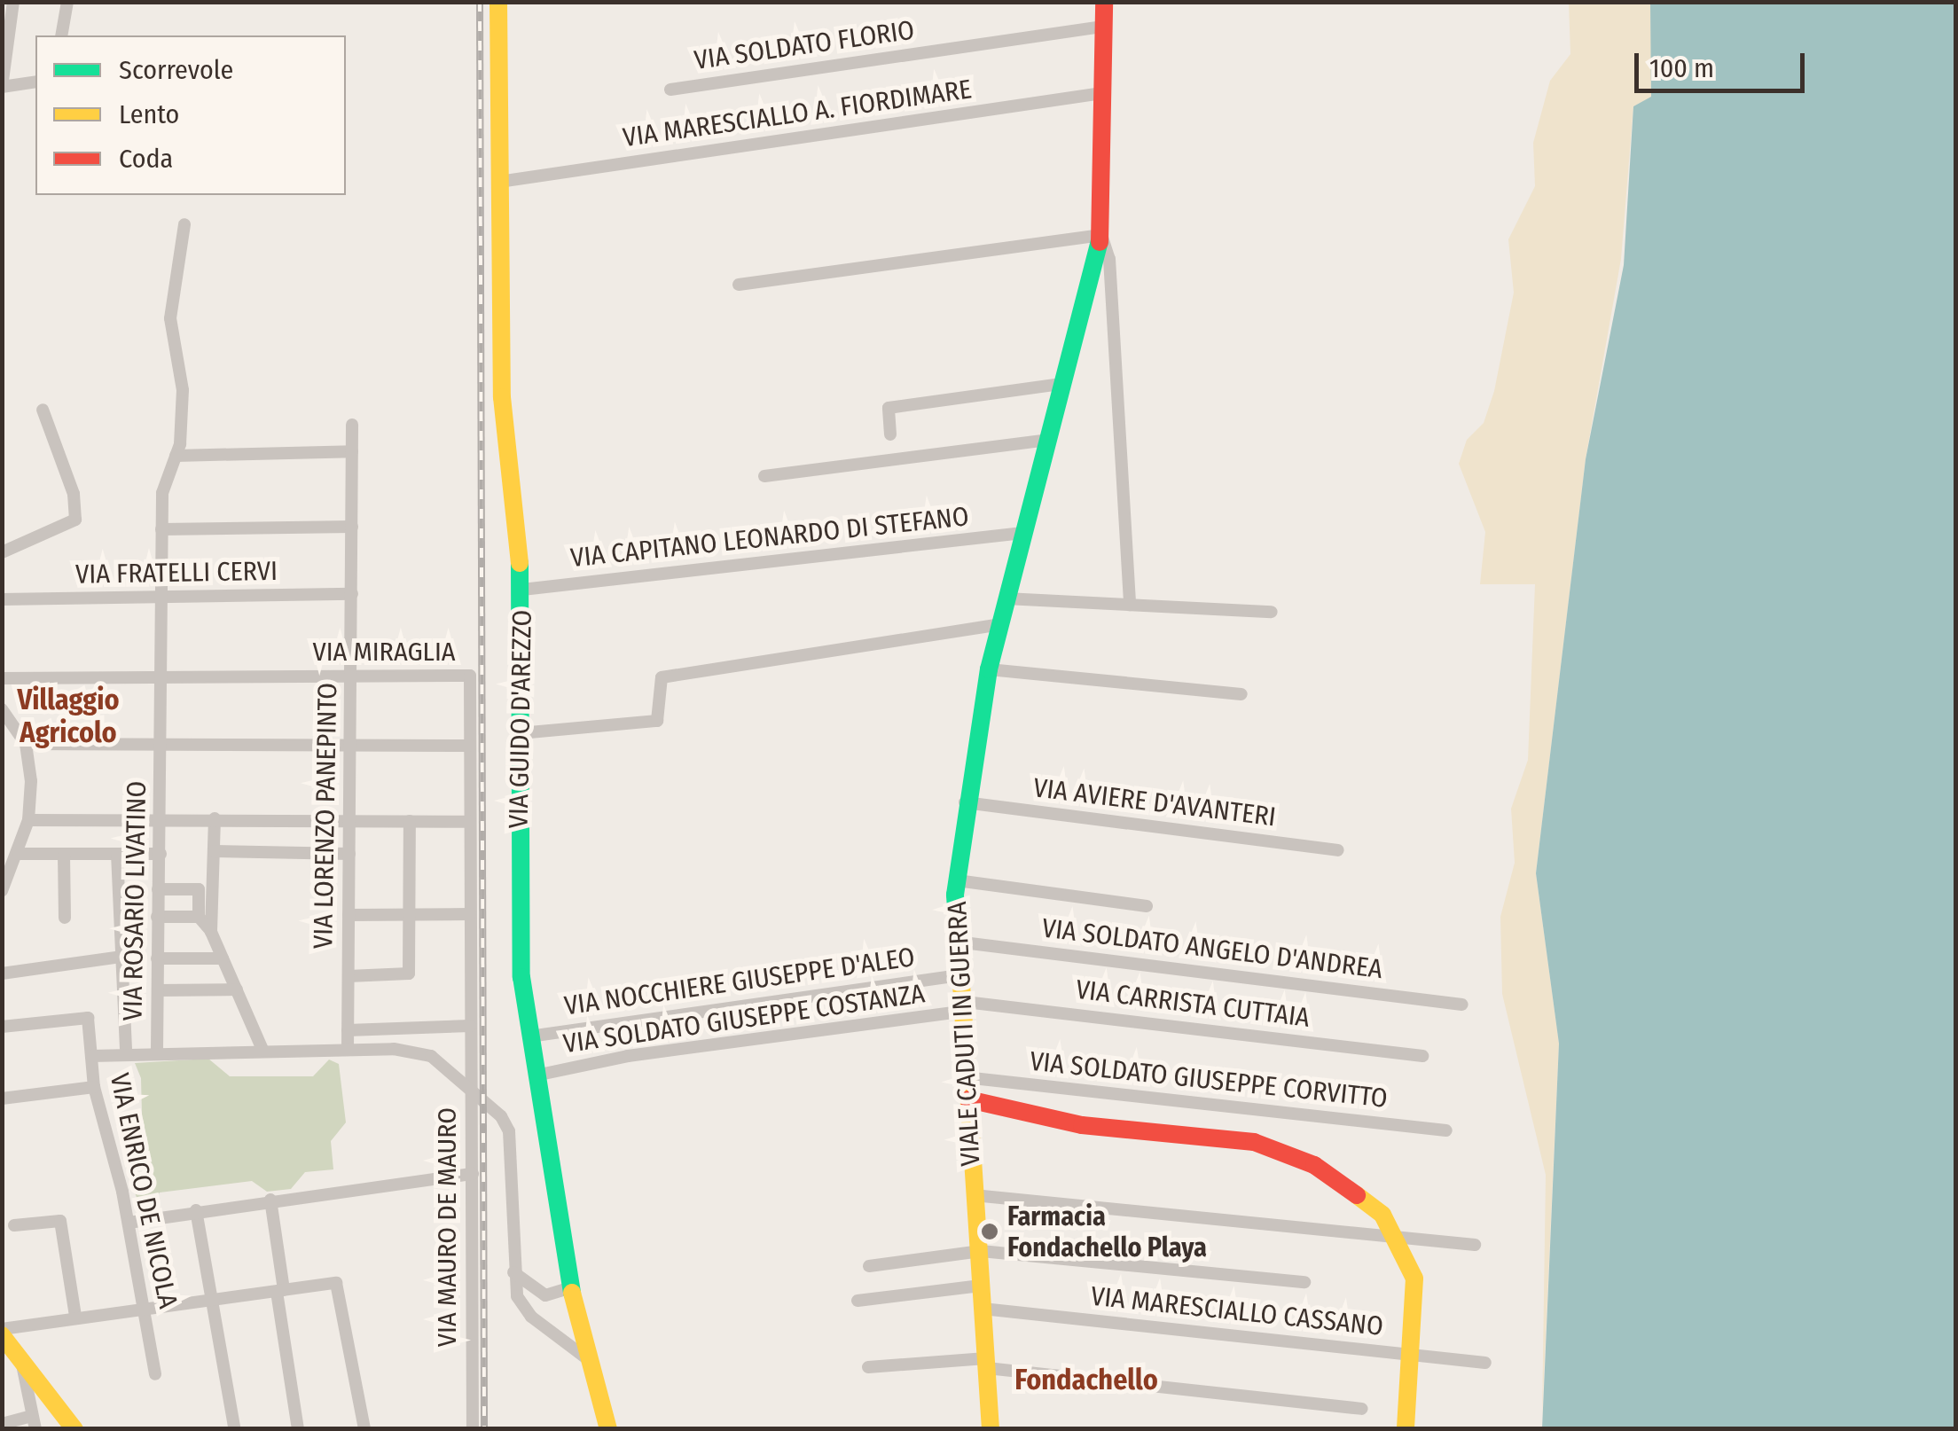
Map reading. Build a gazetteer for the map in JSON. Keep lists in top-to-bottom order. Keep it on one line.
{"streets":{"street":["VIA SOLDATO FLORIO","VIA MARESCIALLO A. FIORDIMARE","VIA CAPITANO LEONARDO DI STEFANO","VIA FRATELLI CERVI","VIA MIRAGLIA","VIA GUIDO D'AREZZO","VIA AVIERE D'AVANTERI","VIA LORENZO PANEPINTO","VIA ROSARIO LIVATINO","VIA SOLDATO ANGELO D'ANDREA","VIA NOCCHIERE GIUSEPPE D'ALEO","VIA CARRISTA CUTTAIA","VIA SOLDATO GIUSEPPE COSTANZA","VIALE CADUTI IN GUERRA","VIA SOLDATO GIUSEPPE CORVITTO","VIA ENRICO DE NICOLA","VIA MAURO DE MAURO","VIA MARESCIALLO CASSANO"]},"crossings":[["VIA SOLDATO FLORIO","VIALE CADUTI IN GUERRA"],["VIA MARESCIALLO A. FIORDIMARE","VIA GUIDO D'AREZZO"],["VIA MARESCIALLO A. FIORDIMARE","VIALE CADUTI IN GUERRA"],["VIA CAPITANO LEONARDO DI STEFANO","VIA GUIDO D'AREZZO"],["VIA CAPITANO LEONARDO DI STEFANO","VIALE CADUTI IN GUERRA"],["VIA FRATELLI CERVI","VIA LORENZO PANEPINTO"],["VIA FRATELLI CERVI","VIA ROSARIO LIVATINO"],["VIA MIRAGLIA","VIA LORENZO PANEPINTO"],["VIA MIRAGLIA","VIA ROSARIO LIVATINO"],["VIA MIRAGLIA","VIA MAURO DE MAURO"],["VIA GUIDO D'AREZZO","VIA NOCCHIERE GIUSEPPE D'ALEO"],["VIA GUIDO D'AREZZO","VIA SOLDATO GIUSEPPE COSTANZA"],["VIA AVIERE D'AVANTERI","VIALE CADUTI IN GUERRA"],["VIA SOLDATO ANGELO D'ANDREA","VIALE CADUTI IN GUERRA"],["VIA NOCCHIERE GIUSEPPE D'ALEO","VIALE CADUTI IN GUERRA"],["VIA CARRISTA CUTTAIA","VIA SOLDATO GIUSEPPE COSTANZA"],["VIA CARRISTA CUTTAIA","VIALE CADUTI IN GUERRA"],["VIA SOLDATO GIUSEPPE COSTANZA","VIALE CADUTI IN GUERRA"],["VIALE CADUTI IN GUERRA","VIA SOLDATO GIUSEPPE CORVITTO"],["VIALE CADUTI IN GUERRA","VIA MARESCIALLO CASSANO"]],"districts":["Villaggio Agricolo","Fondachello"],"places":["Farmacia Fondachello Playa"],"legend":["Scorrevole","Lento","Coda"],"scale_bar":"100 m"}
